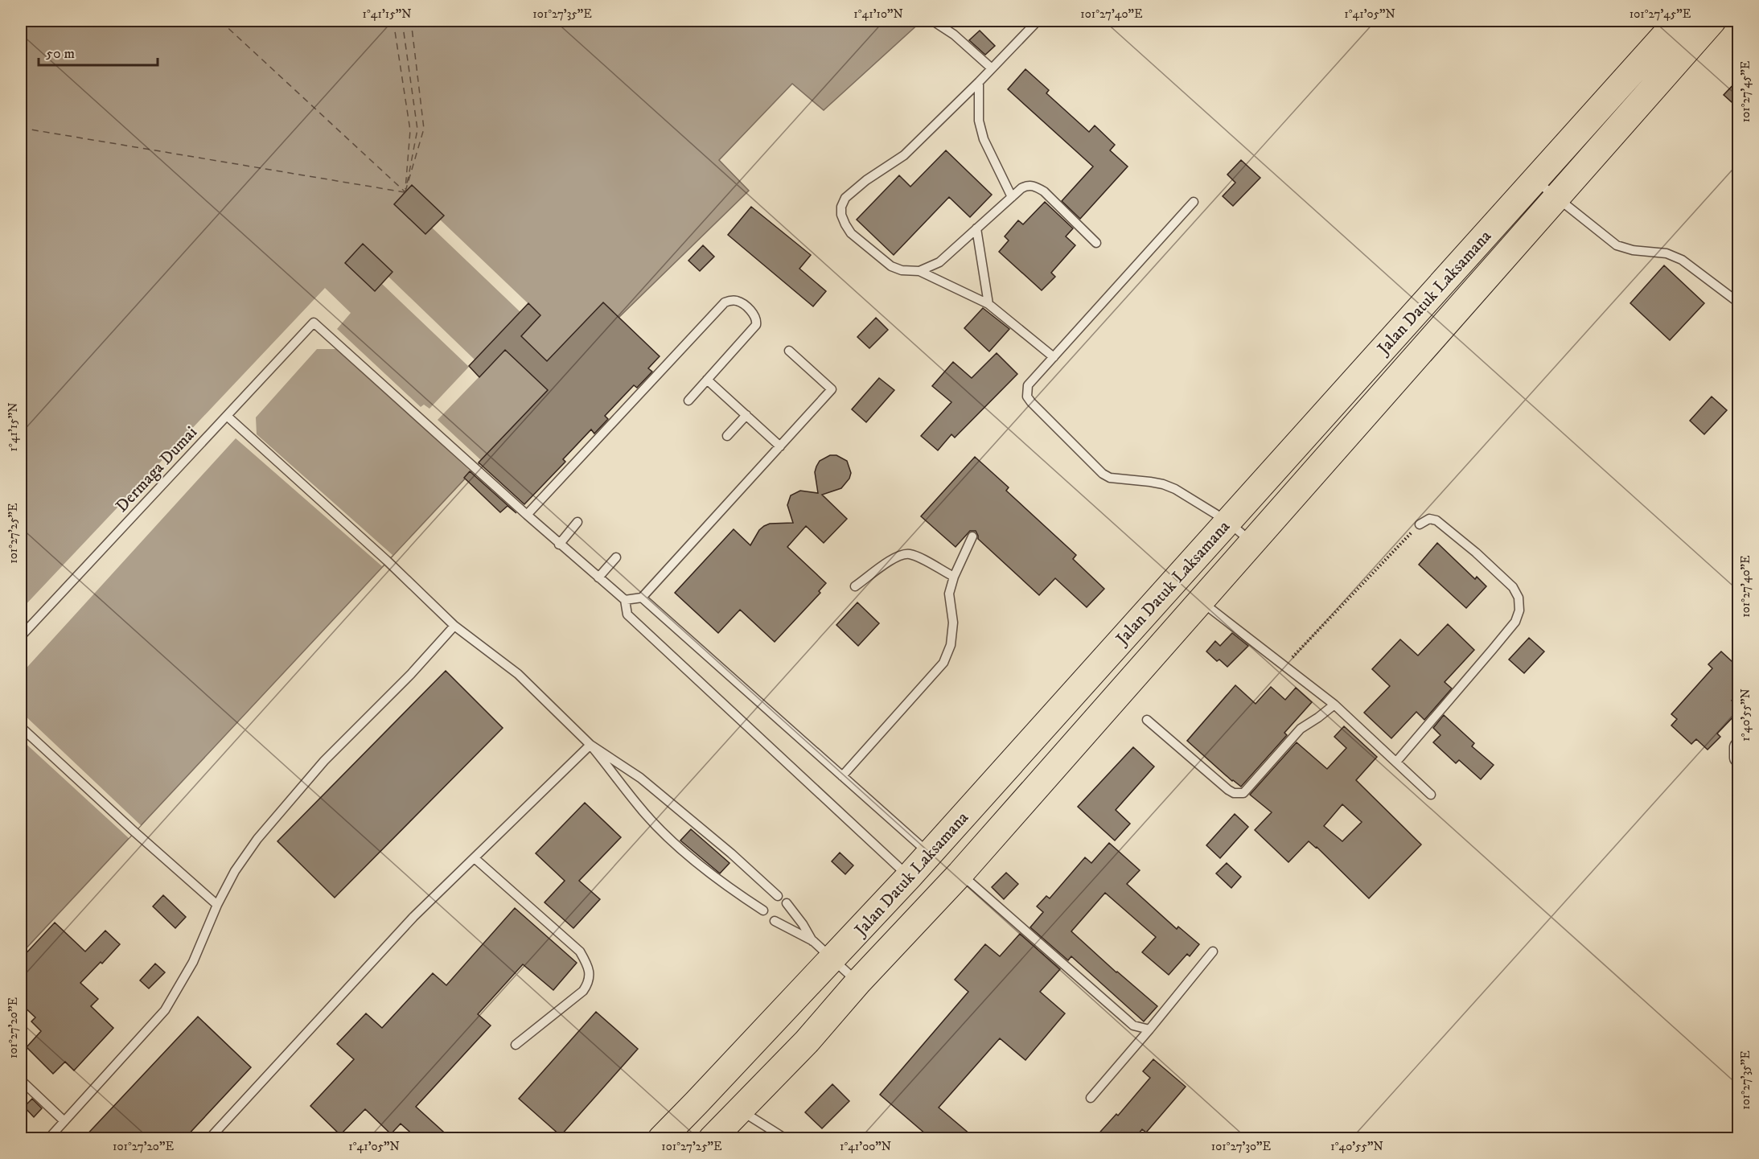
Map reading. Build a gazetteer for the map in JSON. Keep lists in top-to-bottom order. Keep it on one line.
{"streets":{"highway":["Jalan Datuk Laksamana"],"lane":["Dermaga Dumai"]},"scale_bar":"50 m","coordinates":["1°41'15\"N","101°27'35\"E","1°41'10\"N","101°27'40\"E","1°41'05\"N","101°27'45\"E","101°27'25\"E","1°40'55\"N","101°27'20\"E","1°41'00\"N","101°27'30\"E"]}
